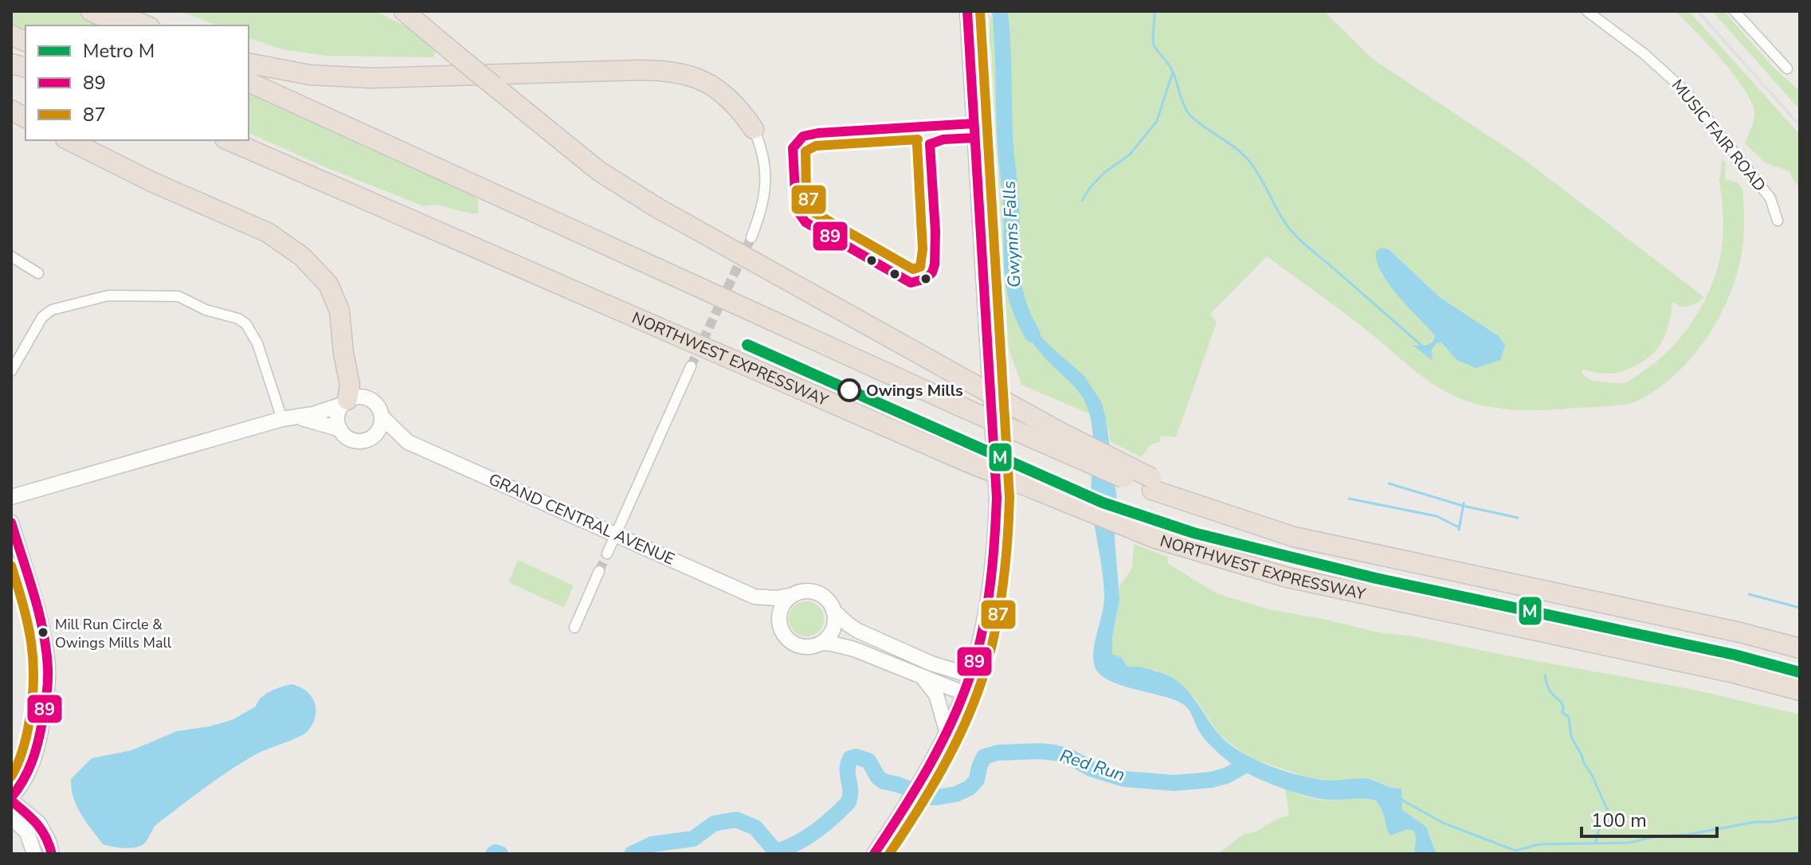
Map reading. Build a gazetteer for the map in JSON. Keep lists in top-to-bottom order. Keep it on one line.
{"streets":{"highway":["NORTHWEST EXPRESSWAY"],"street":["MUSIC FAIR ROAD","GRAND CENTRAL AVENUE"]},"water":["Gwynns Falls","Red Run"],"places":["Owings Mills","Mill Run Circle & Owings Mills Mall"],"lines":["transit line 89","transit line 87","metro line M"],"legend":["Metro M","89","87"],"scale_bar":"100 m"}
